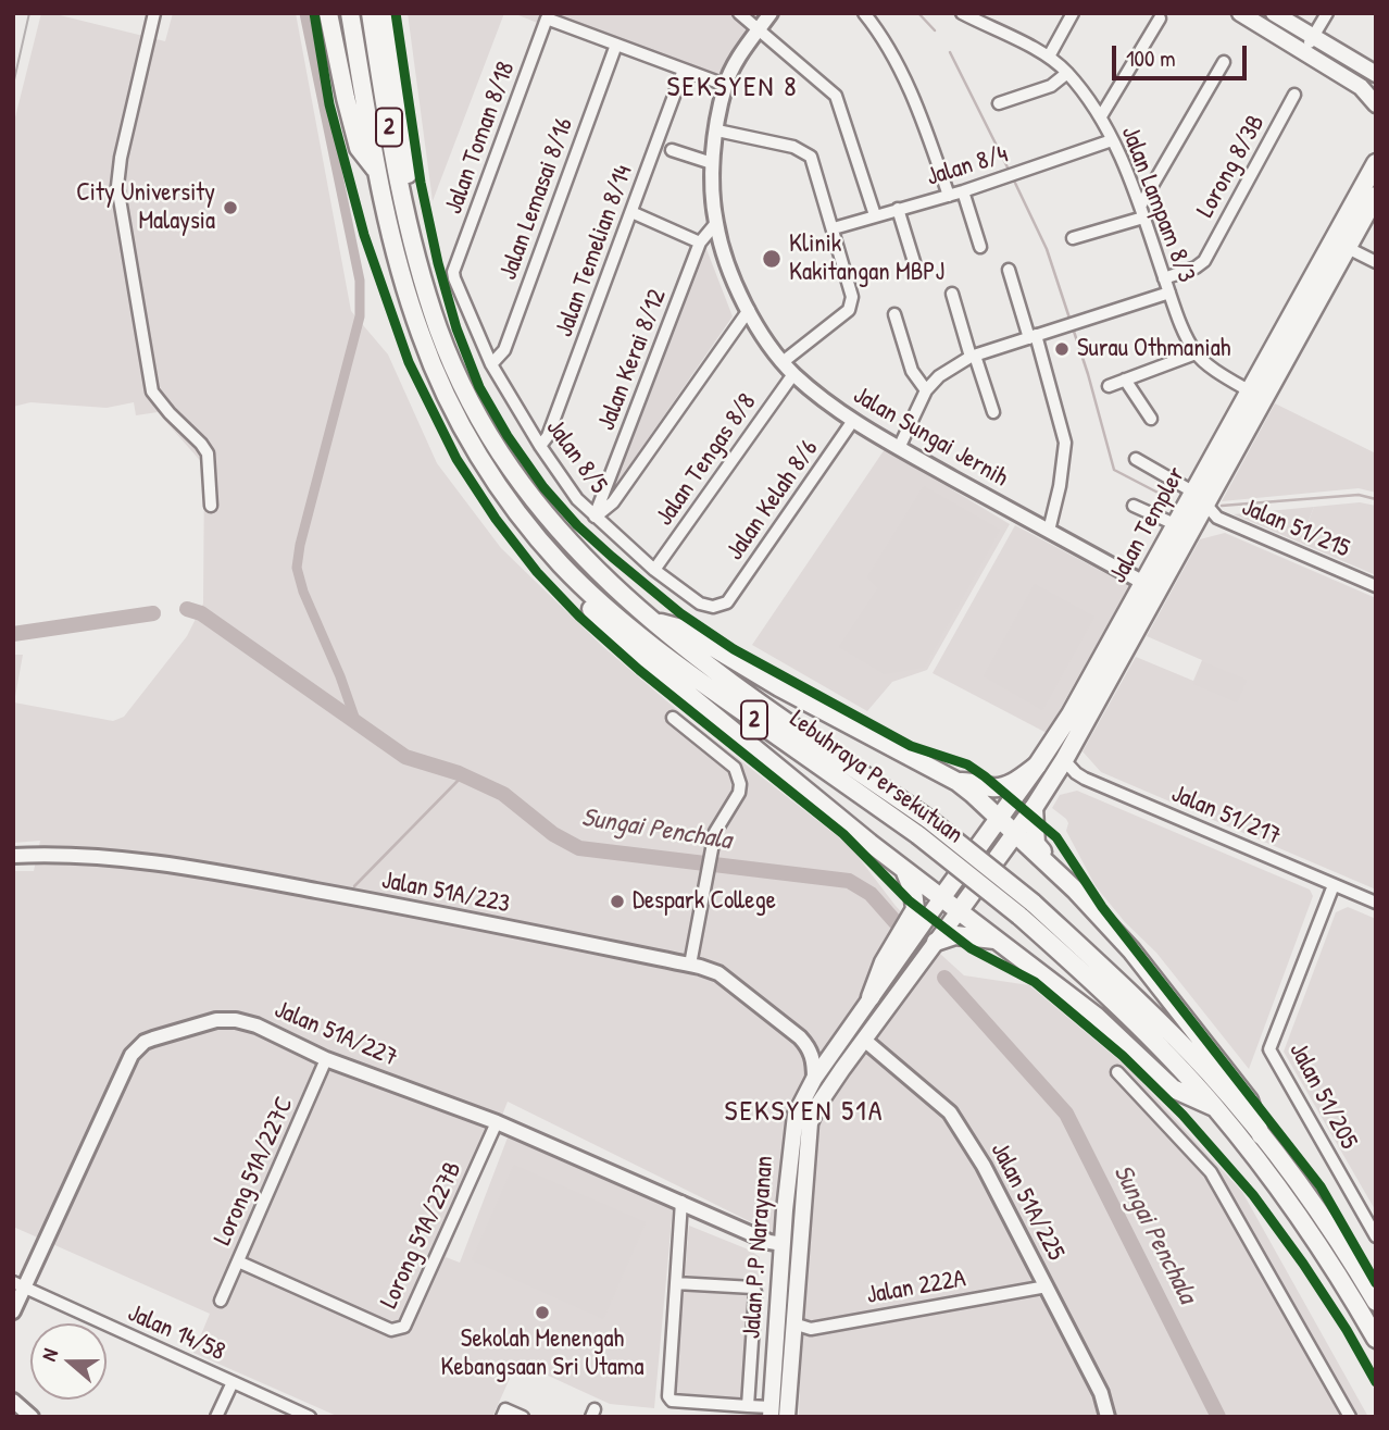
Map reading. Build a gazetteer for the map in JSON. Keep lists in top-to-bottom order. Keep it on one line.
{"streets":{"main road":["2","Jalan Templer","Lebuhraya Persekutuan","Jalan P.P Narayanan"],"street":["Jalan Toman 8/18","Jalan 8/4","Lorong 8/3B","Jalan Lemasai 8/16","Jalan Lampam 8/3","Jalan Temelian 8/14","Jalan Kerai 8/12","Jalan Sungai Jernih","Jalan 8/5","Jalan Tengas 8/8","Jalan Kelah 8/6","Jalan 51/215","Jalan 51/217","Jalan 51A/223","Jalan 51A/227","Jalan 51/205","Lorong 51A/227C","Jalan 51A/225","Lorong 51A/227B","Jalan 222A","Jalan 14/58"]},"crossings":[["Jalan Toman 8/18","Jalan Lemasai 8/16"],["Jalan Toman 8/18","Jalan 8/5"],["Jalan 8/4","Jalan Lampam 8/3"],["Lorong 8/3B","Jalan Lampam 8/3"],["Jalan Lemasai 8/16","Jalan 8/5"],["Jalan Temelian 8/14","Jalan 8/5"],["Jalan Kerai 8/12","Jalan Sungai Jernih"],["Jalan Kerai 8/12","Jalan 8/5"],["Jalan Sungai Jernih","Jalan Tengas 8/8"],["Jalan Sungai Jernih","Jalan Kelah 8/6"],["Jalan Sungai Jernih","Jalan Templer"],["Jalan 8/5","Jalan Tengas 8/8"],["Jalan 8/5","Jalan Kelah 8/6"],["Jalan Templer","Jalan 51/215"],["Jalan Templer","Jalan 51/217"],["Jalan Templer","Jalan P.P Narayanan"],["Jalan 51/217","Jalan 51/205"],["Jalan 51A/223","Jalan P.P Narayanan"],["Jalan 51A/227","Lorong 51A/227C"],["Jalan 51A/227","Lorong 51A/227B"],["Jalan 51A/227","Jalan P.P Narayanan"],["Jalan 51A/227","Jalan 14/58"],["Lorong 51A/227C","Lorong 51A/227B"],["Jalan 51A/225","Jalan P.P Narayanan"],["Jalan 51A/225","Jalan 222A"],["Jalan P.P Narayanan","Jalan 222A"]],"districts":["SEKSYEN 8","SEKSYEN 51A"],"water":["Sungai Penchala"],"places":["City University Malaysia","Klinik Kakitangan MBPJ","Surau Othmaniah","Despark College","Sekolah Menengah Kebangsaan Sri Utama"],"scale_bar":"100 m","north":"left"}
